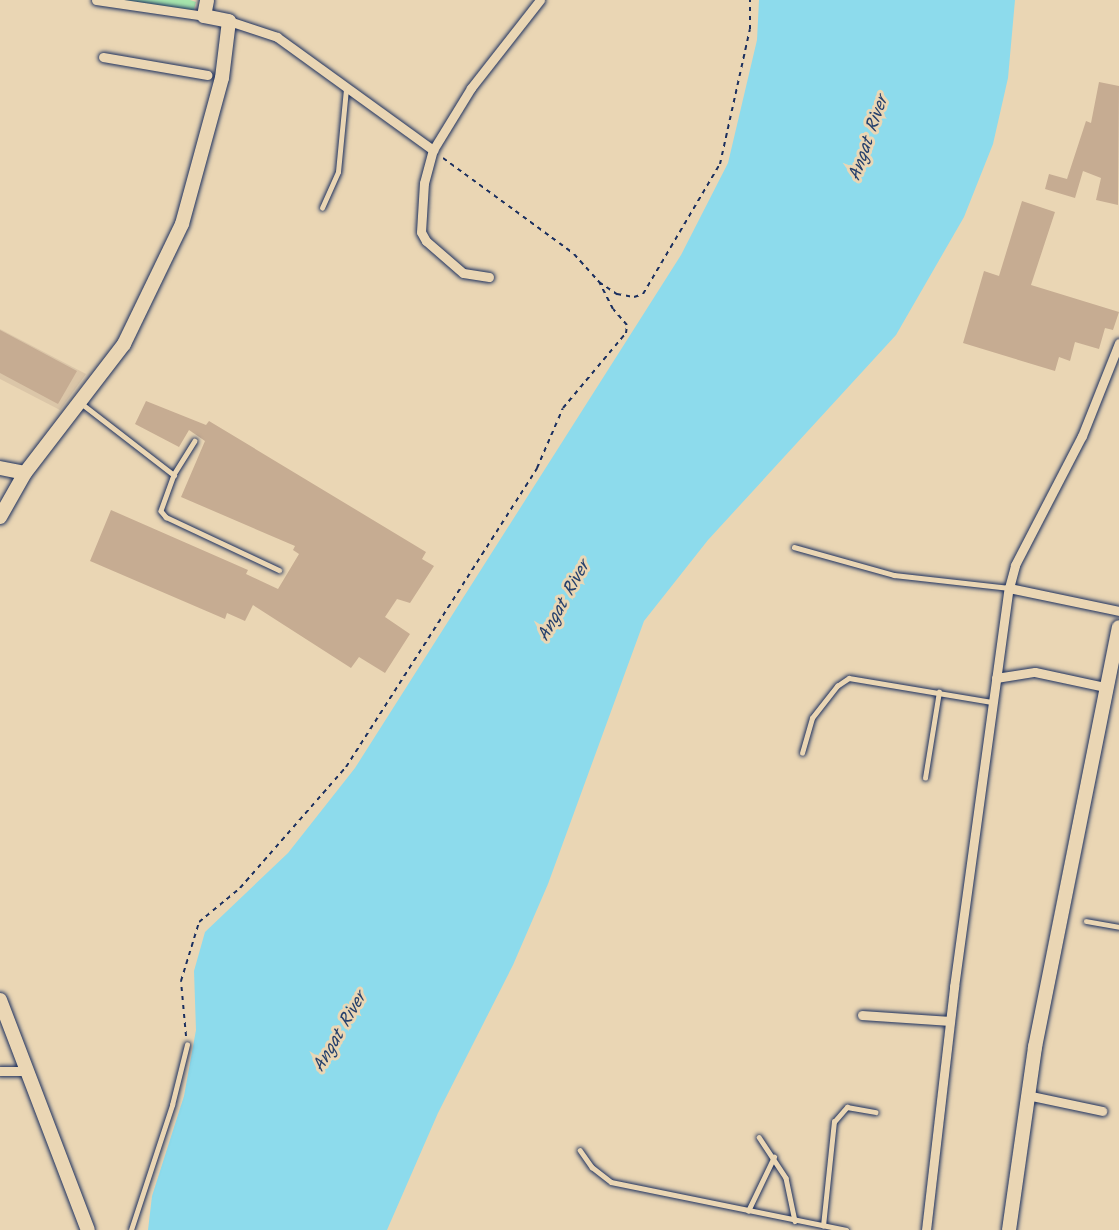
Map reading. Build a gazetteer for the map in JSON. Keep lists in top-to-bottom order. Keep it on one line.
{"water":["Angat River"]}
